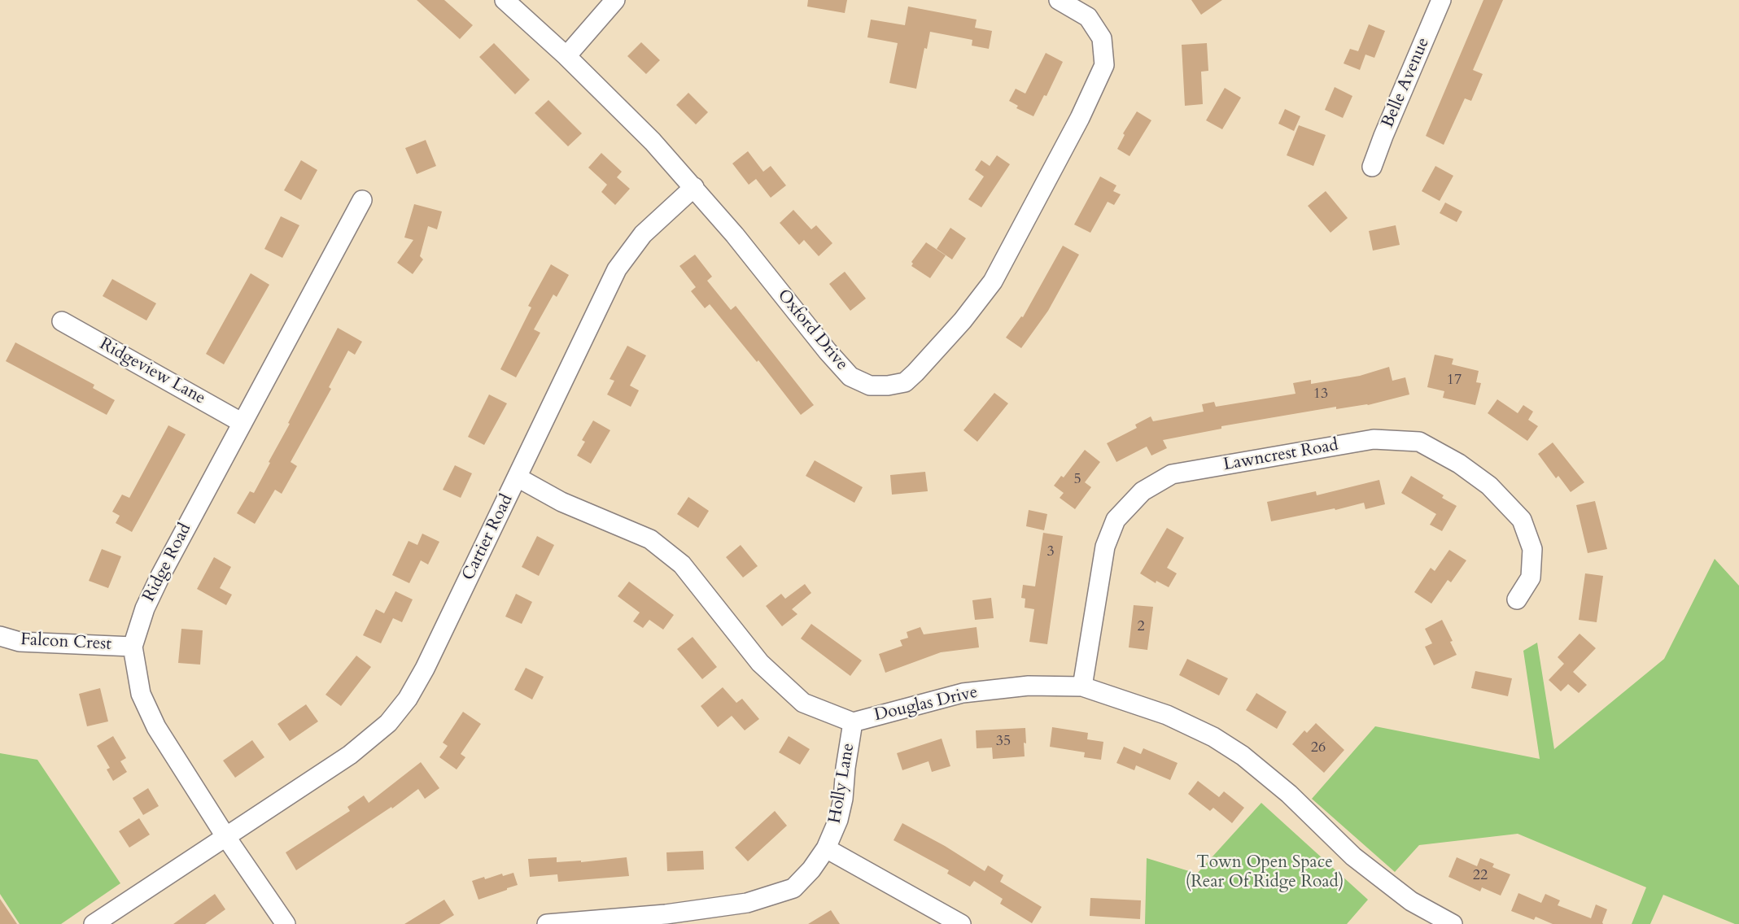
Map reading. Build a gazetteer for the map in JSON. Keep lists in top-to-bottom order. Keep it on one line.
{"streets":{"street":["Belle Avenue","Oxford Drive","Ridgeview Lane","Lawncrest Road","Cartier Road","Ridge Road","Falcon Crest","Douglas Drive","Holly Lane"]},"crossings":[["Oxford Drive","Cartier Road"],["Ridgeview Lane","Ridge Road"],["Lawncrest Road","Douglas Drive"],["Cartier Road","Ridge Road"],["Cartier Road","Douglas Drive"],["Ridge Road","Falcon Crest"],["Douglas Drive","Holly Lane"]],"parks":["Town Open Space (Rear Of Ridge Road)"],"house_numbers":["17","13","5","3","2","35","26","22"]}
